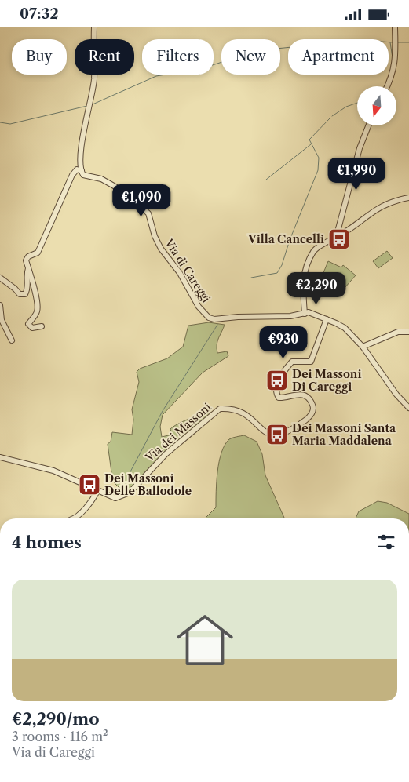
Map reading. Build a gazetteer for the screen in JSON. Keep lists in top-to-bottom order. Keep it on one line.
{"streets":{"street":["Via di Careggi","Via dei Massoni"]},"crossings":[["Via di Careggi","Via dei Massoni"]],"places":{"bus stop":["Villa Cancelli","Dei Massoni Di Careggi","Dei Massoni Santa Maria Maddalena","Dei Massoni Delle Ballodole"]},"north":"bottom","page":{"status":"07:32","chip":["Buy","Rent","Filters","New","Apartment"],"price":["€1,990","€1,090","€2,290","€930"],"heading":"4 homes","list":[{"name":"€2,290/mo","note":"3 rooms · 116 m² · Via di Careggi"}]}}
